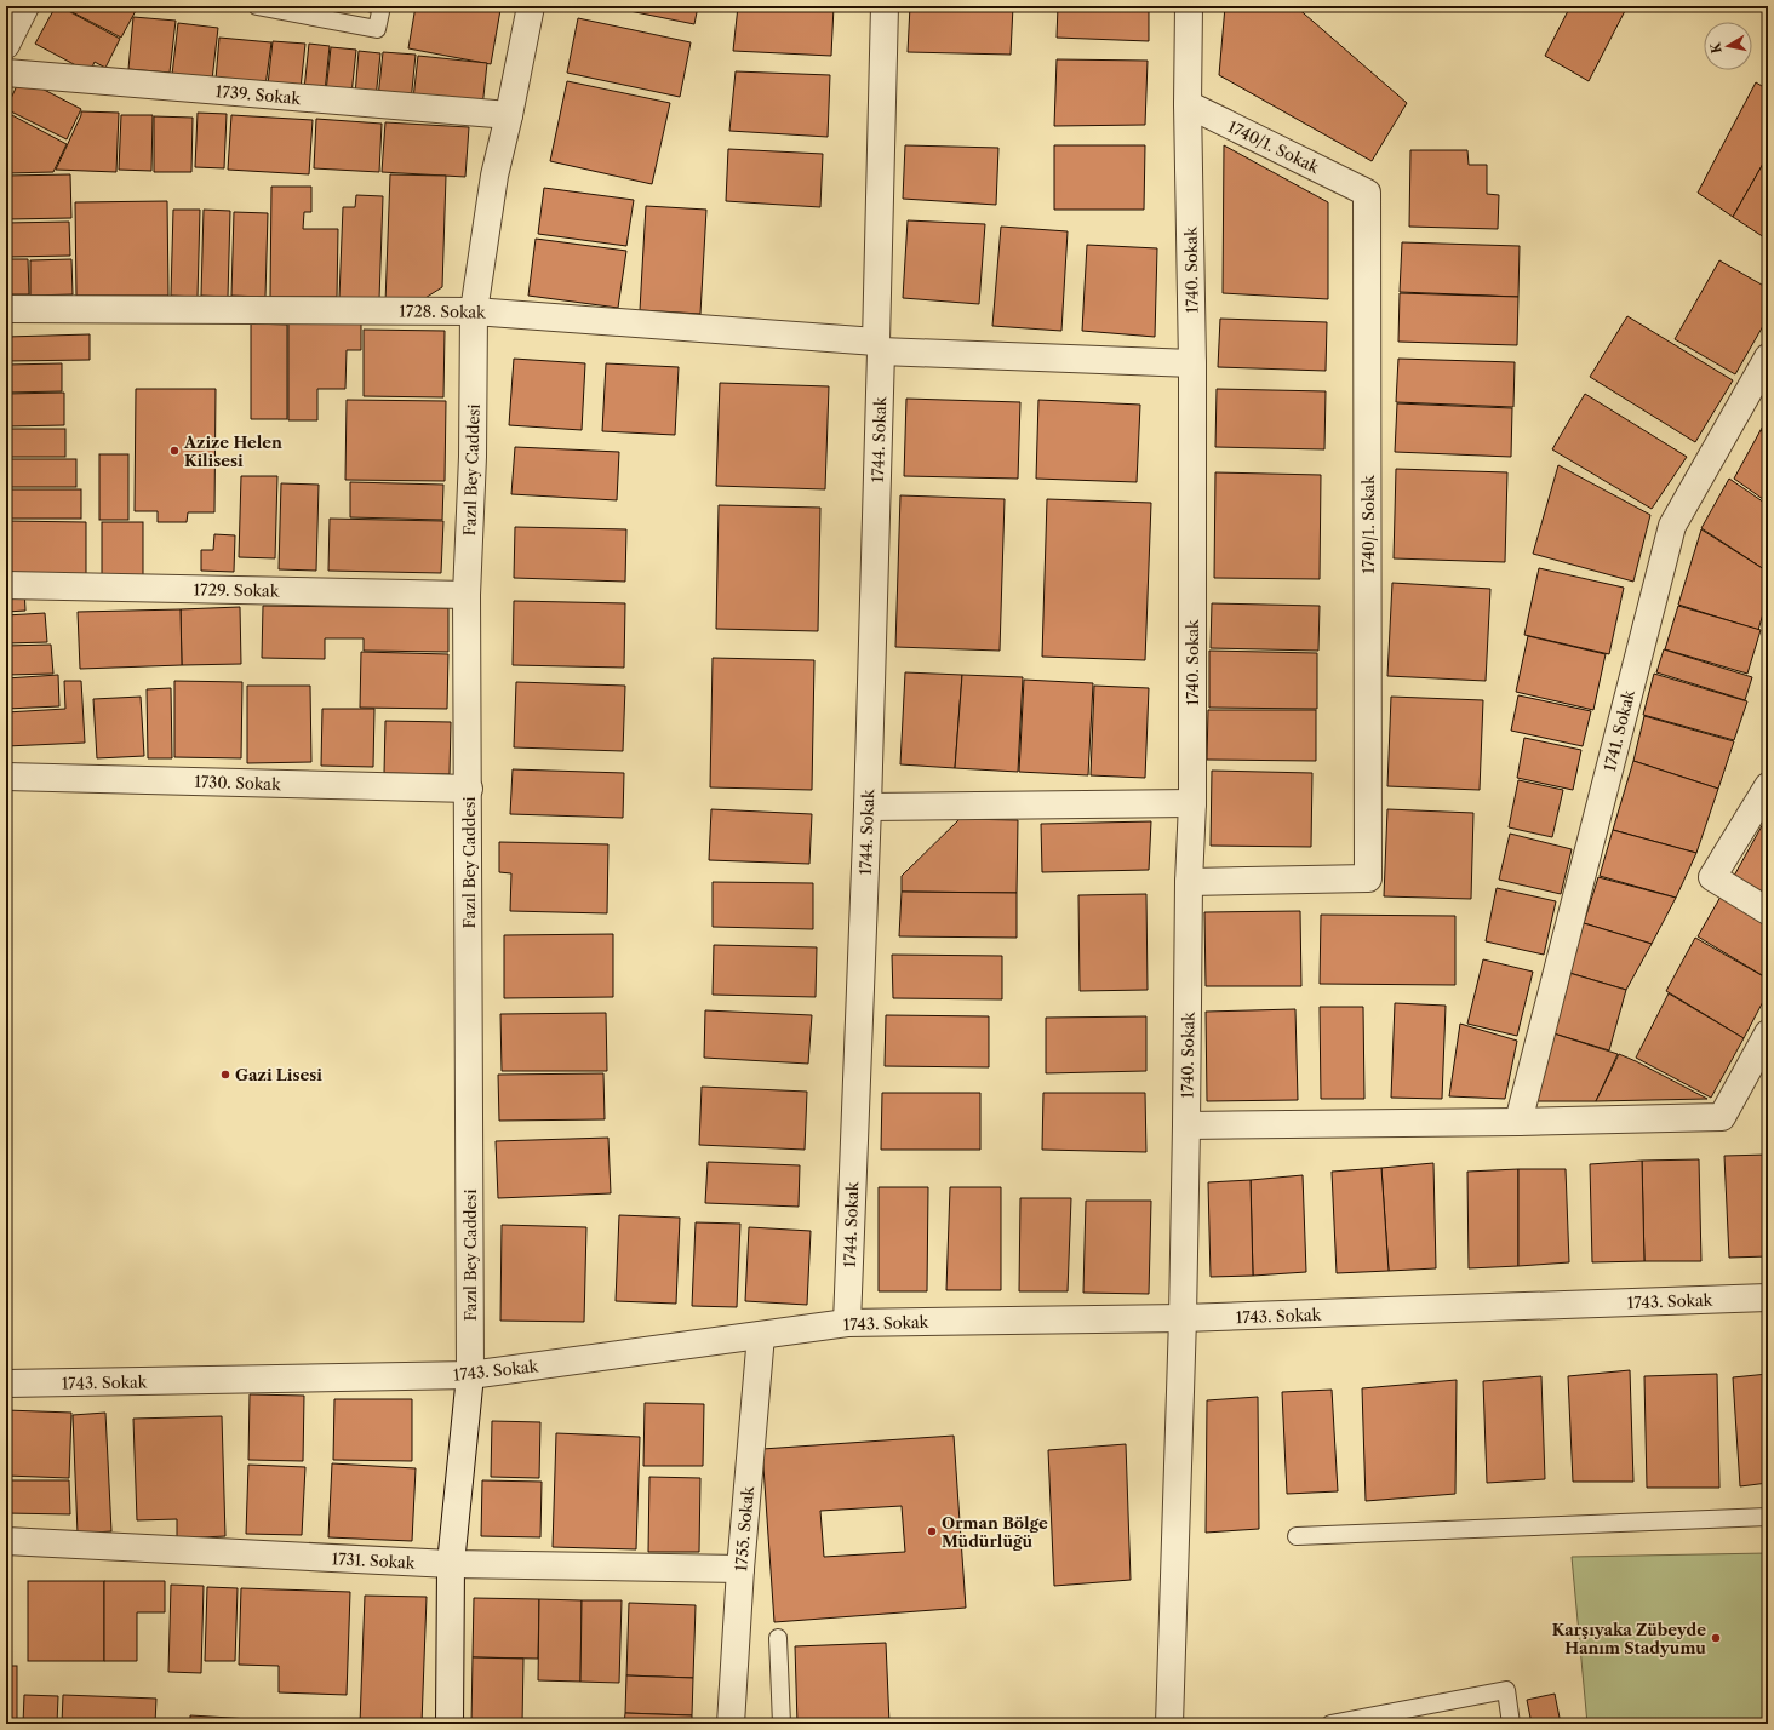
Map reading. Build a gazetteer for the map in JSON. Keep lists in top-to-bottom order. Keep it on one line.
{"streets":{"street":["1739. Sokak","1740/1. Sokak","1740. Sokak","1728. Sokak","1744. Sokak","Fazıl Bey Caddesi","1729. Sokak","1741. Sokak","1730. Sokak","1743. Sokak","1755. Sokak","1731. Sokak"]},"crossings":[["1739. Sokak","Fazıl Bey Caddesi"],["1740/1. Sokak","1740. Sokak"],["1740. Sokak","1728. Sokak"],["1740. Sokak","1743. Sokak"],["1728. Sokak","1744. Sokak"],["1728. Sokak","Fazıl Bey Caddesi"],["1744. Sokak","1743. Sokak"],["Fazıl Bey Caddesi","1729. Sokak"],["Fazıl Bey Caddesi","1730. Sokak"],["Fazıl Bey Caddesi","1743. Sokak"],["Fazıl Bey Caddesi","1731. Sokak"],["1743. Sokak","1755. Sokak"],["1755. Sokak","1731. Sokak"]],"places":["Azize Helen Kilisesi","Gazi Lisesi","Orman Bölge Müdürlüğü","Karşıyaka Zübeyde Hanım Stadyumu"],"north":"left"}
